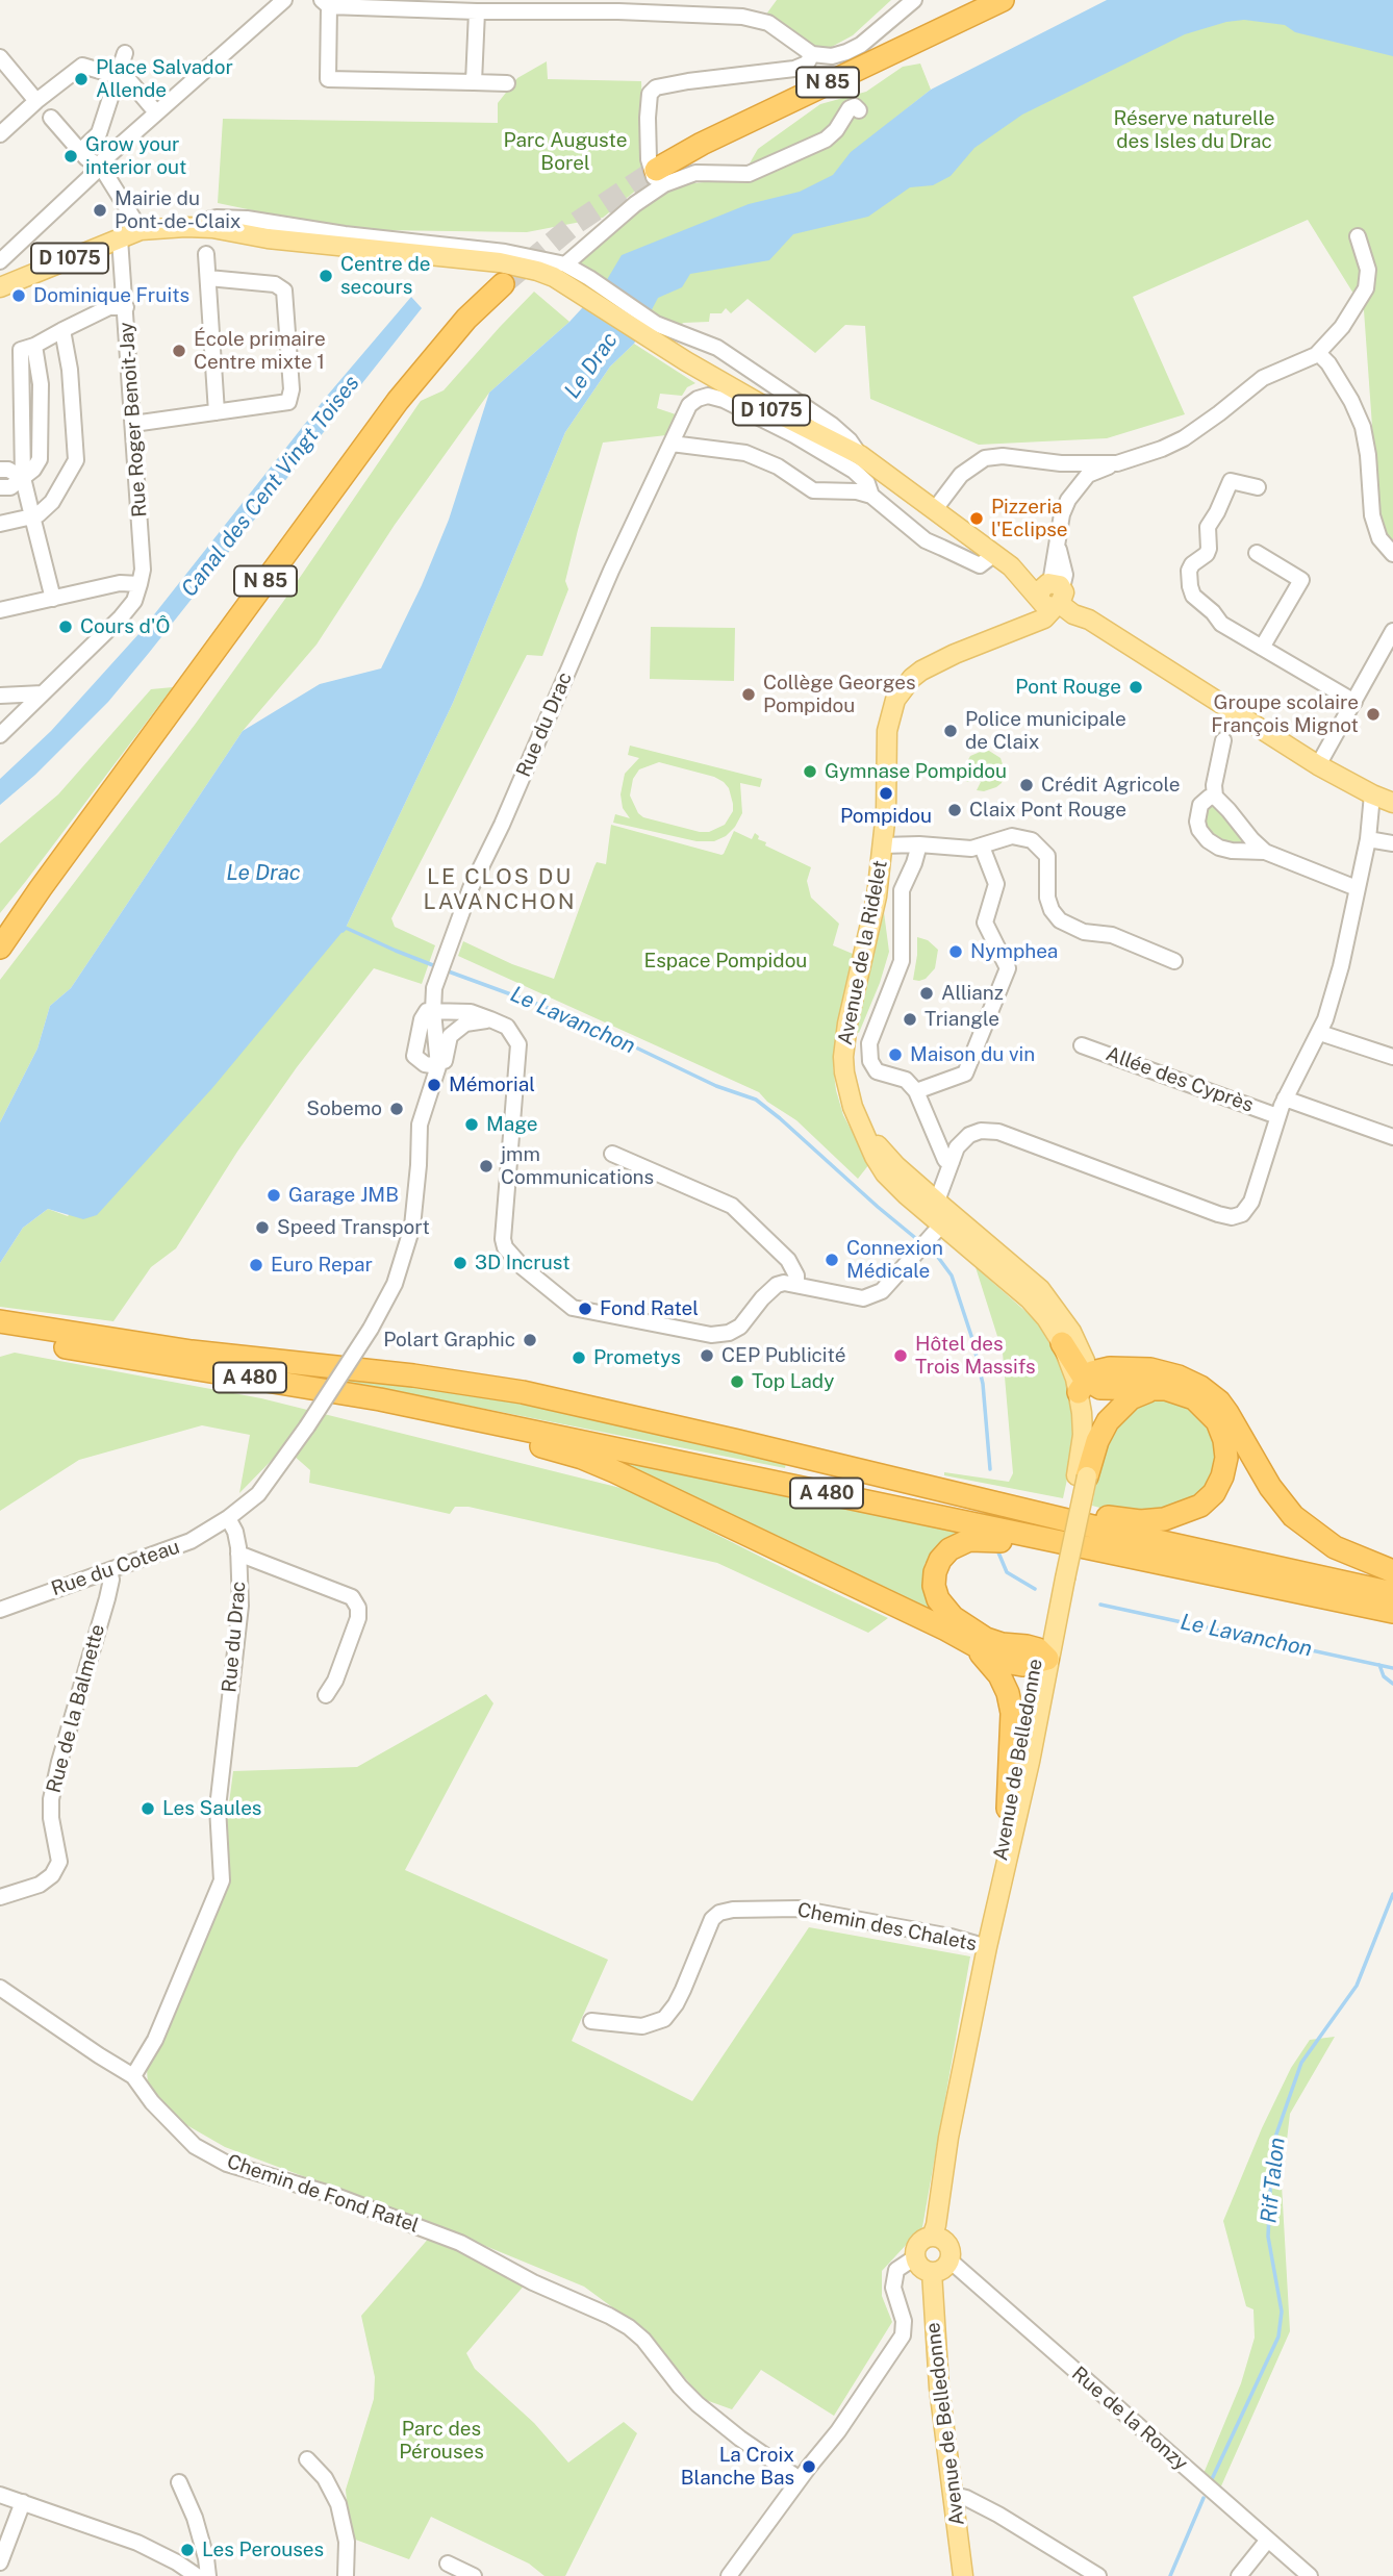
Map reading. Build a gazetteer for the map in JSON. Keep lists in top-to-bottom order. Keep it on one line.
{"streets":{"highway":["N 85","A 480"],"main road":["D 1075","Avenue de la Ridelet","Avenue de Belledonne"],"street":["Rue Roger Benoit-Jay","Rue du Drac","Allée des Cyprès","Rue du Coteau","Rue de la Balmette","Chemin des Chalets","Chemin de Fond Ratel","Rue de la Ronzy"]},"crossings":[["D 1075","Rue Roger Benoit-Jay"],["D 1075","Rue du Drac"],["D 1075","Avenue de la Ridelet"],["Rue du Drac","Rue du Coteau"],["Rue du Drac","Chemin de Fond Ratel"],["Avenue de la Ridelet","Avenue de Belledonne"],["Rue du Coteau","Rue de la Balmette"],["Avenue de Belledonne","Chemin des Chalets"],["Avenue de Belledonne","Rue de la Ronzy"]],"districts":["LE CLOS DU LAVANCHON"],"water":["Le Drac","Canal des Cent Vingt Toises","Le Lavanchon","Rif Talon"],"parks":["Réserve naturelle des Isles du Drac","Parc Auguste Borel","Espace Pompidou","Parc des Pérouses"],"places":["Place Salvador Allende","Grow your interior out","Mairie du Pont-de-Claix","Centre de secours","Dominique Fruits","École primaire Centre mixte 1","Pizzeria l'Eclipse","Cours d'Ô","Pont Rouge","Collège Georges Pompidou","Groupe scolaire François Mignot","Police municipale de Claix","Gymnase Pompidou","Crédit Agricole","Pompidou","Claix Pont Rouge","Nymphea","Allianz","Triangle","Maison du vin","Mémorial","Sobemo","Mage","jmm Communications","Garage JMB","Speed Transport","Connexion Médicale","3D Incrust","Euro Repar","Fond Ratel","Polart Graphic","CEP Publicité","Hôtel des Trois Massifs","Prometys","Top Lady","Les Saules","La Croix Blanche Bas","Les Perouses"]}
